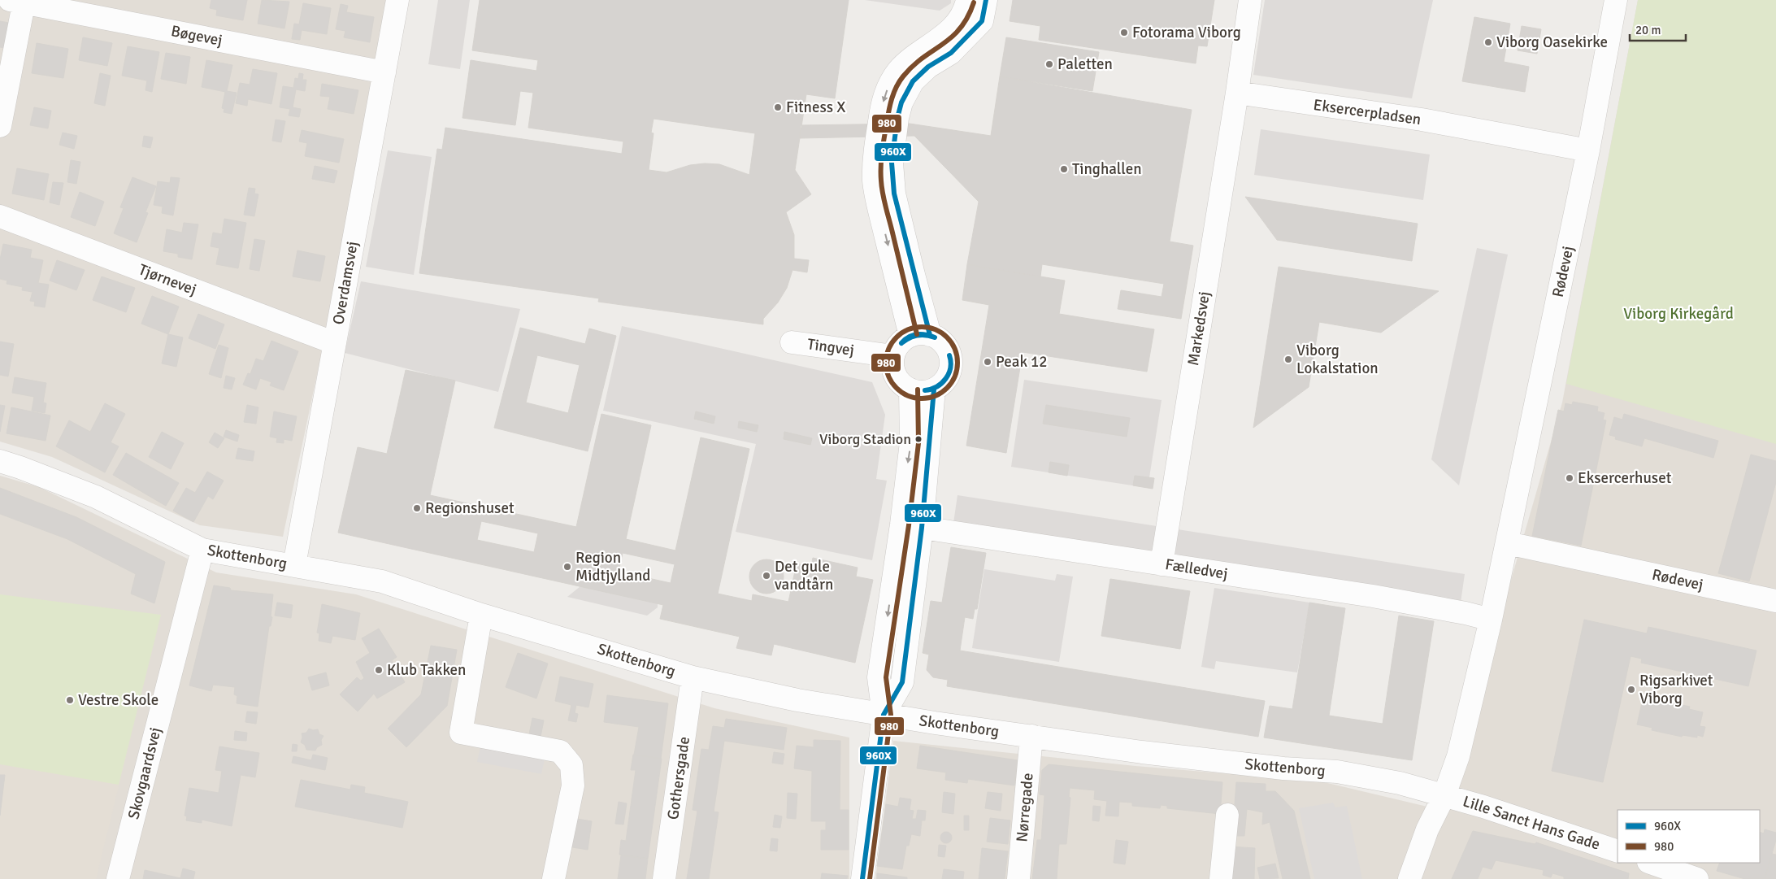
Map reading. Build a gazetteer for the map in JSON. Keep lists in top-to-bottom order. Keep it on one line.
{"streets":{"street":["Bøgevej","Eksercerpladsen","Rødevej","Tjørnevej","Overdamsvej","Markedsvej","Tingvej","Skottenborg","Fælledvej","Skovgaardsvej","Gothersgade","Nørregade","Lille Sanct Hans Gade"]},"crossings":[["Bøgevej","Overdamsvej"],["Eksercerpladsen","Rødevej"],["Eksercerpladsen","Markedsvej"],["Rødevej","Skottenborg"],["Rødevej","Fælledvej"],["Rødevej","Lille Sanct Hans Gade"],["Tjørnevej","Overdamsvej"],["Overdamsvej","Skottenborg"],["Markedsvej","Fælledvej"],["Skottenborg","Skovgaardsvej"],["Skottenborg","Gothersgade"],["Skottenborg","Nørregade"],["Skottenborg","Lille Sanct Hans Gade"]],"parks":["Viborg Kirkegård"],"places":["Fotorama Viborg","Viborg Oasekirke","Paletten","Fitness X","Tinghallen","Viborg Lokalstation","Peak 12","Viborg Stadion","Eksercerhuset","Regionshuset","Region Midtjylland","Det gule vandtårn","Klub Takken","Rigsarkivet Viborg","Vestre Skole"],"lines":["transit line 960X","transit line 980"],"legend":["960X","980"],"scale_bar":"20 m"}
